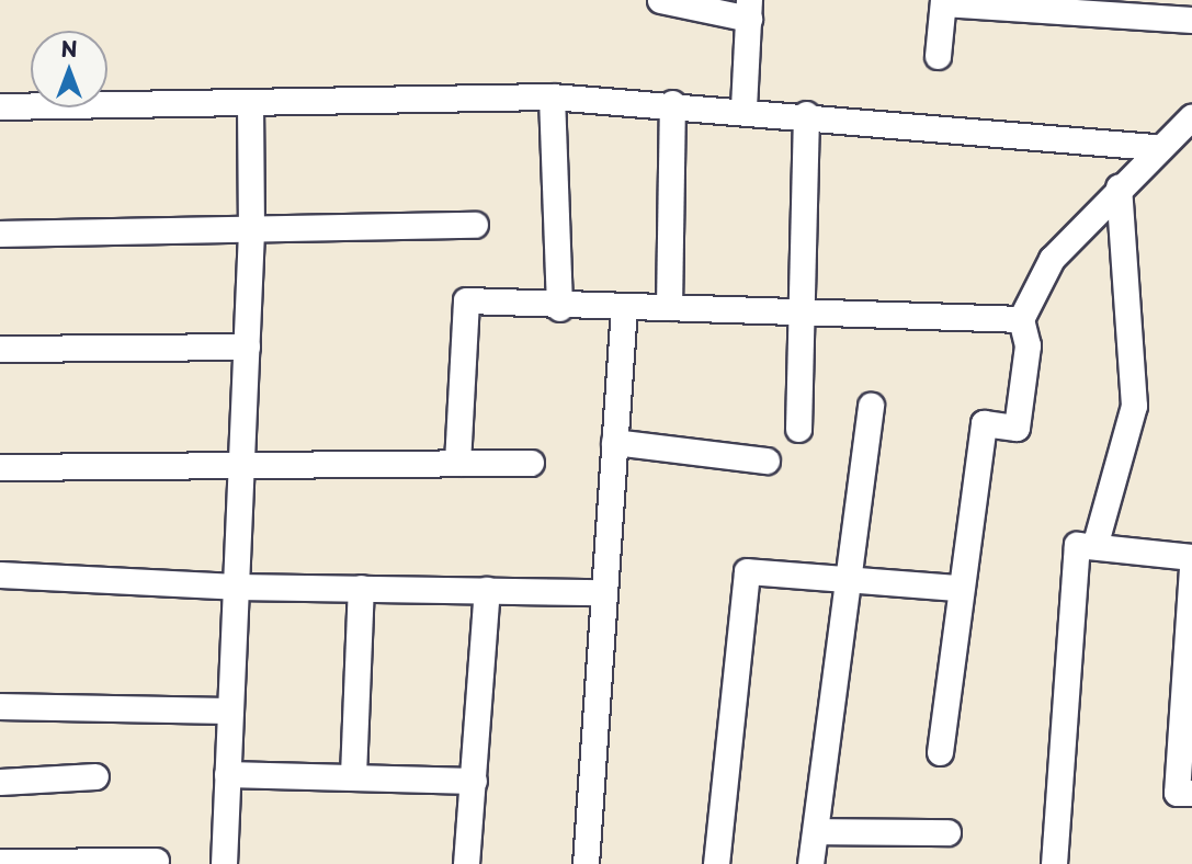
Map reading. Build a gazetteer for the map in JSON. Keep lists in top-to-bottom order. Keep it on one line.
{"north":"top"}
